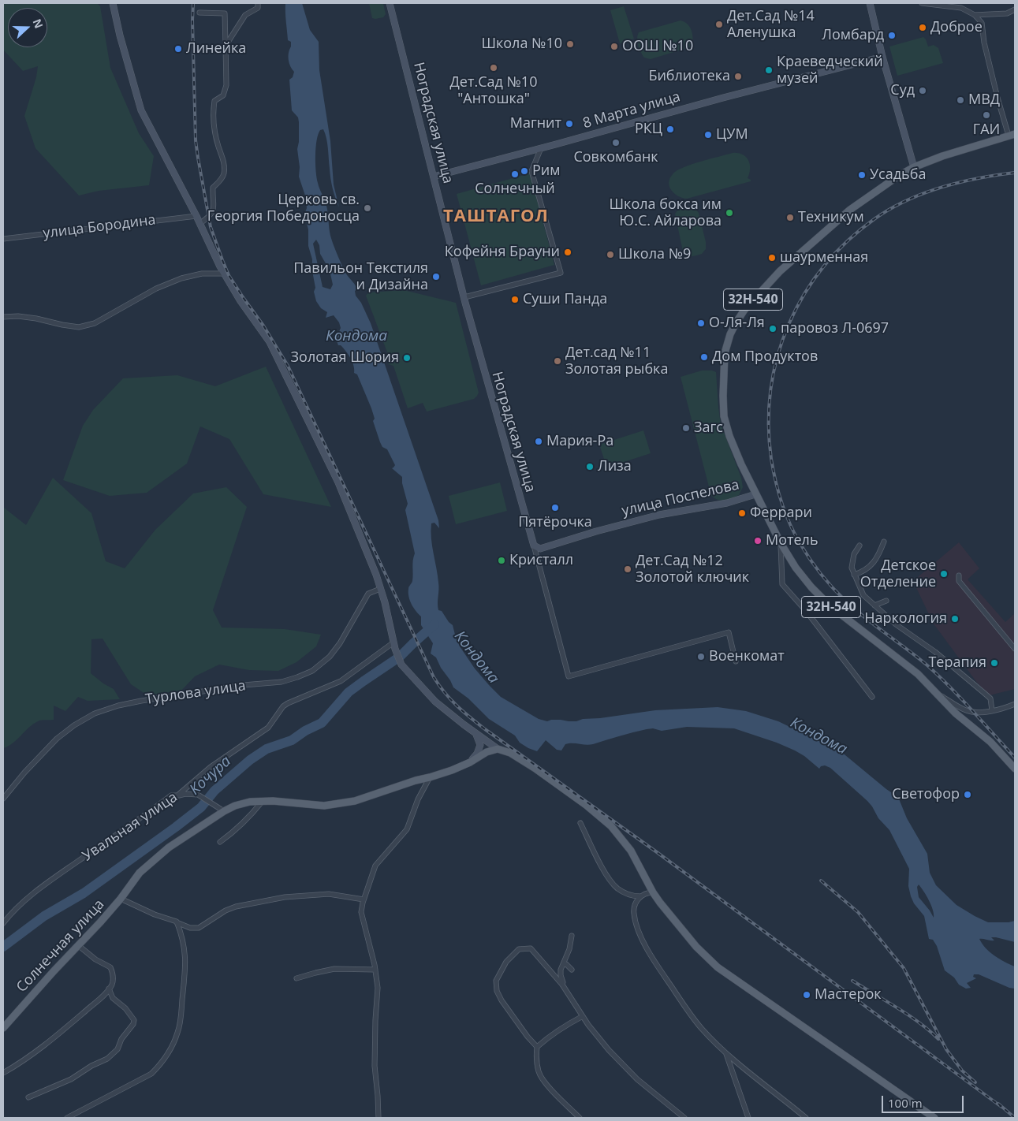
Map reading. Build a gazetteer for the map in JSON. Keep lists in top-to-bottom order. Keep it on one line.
{"streets":{"main road":["32Н-540","улица Поспелова","Солнечная улица"],"street":["8 Марта улица","Ноградская улица","улица Бородина","Турлова улица","Увальная улица"]},"crossings":[["8 Марта улица","Ноградская улица"],["Ноградская улица","улица Поспелова"],["32Н-540","улица Поспелова"]],"districts":["ТАШТАГОЛ"],"water":["Кондома","Кочура"],"places":["Дет.Сад №14 Аленушка","Доброе","Ломбард","Школа №10","ООШ №10","Линейка","Дет.Сад №10 \"Антошка\"","Краеведческий музей","Библиотека","Суд","МВД","ГАИ","Магнит","РКЦ","ЦУМ","Совкомбанк","Рим","Солнечный","Усадьба","Церковь св. Георгия Победоносца","Школа бокса им Ю.С. Айларова","Техникум","Кофейня Брауни","Школа №9","шаурменная","Павильон Текстиля и Дизайна","Суши Панда","О-Ля-Ля","паровоз Л-0697","Дом Продуктов","Золотая Шория","Дет.сад №11 Золотая рыбка","Загс","Мария-Ра","Лиза","Пятёрочка","Феррари","Мотель","Кристалл","Дет.Сад №12 Золотой ключик","Детское Отделение","Наркология","Военкомат","Терапия","Светофор","Мастерок"],"scale_bar":"100 m","north":"right"}
